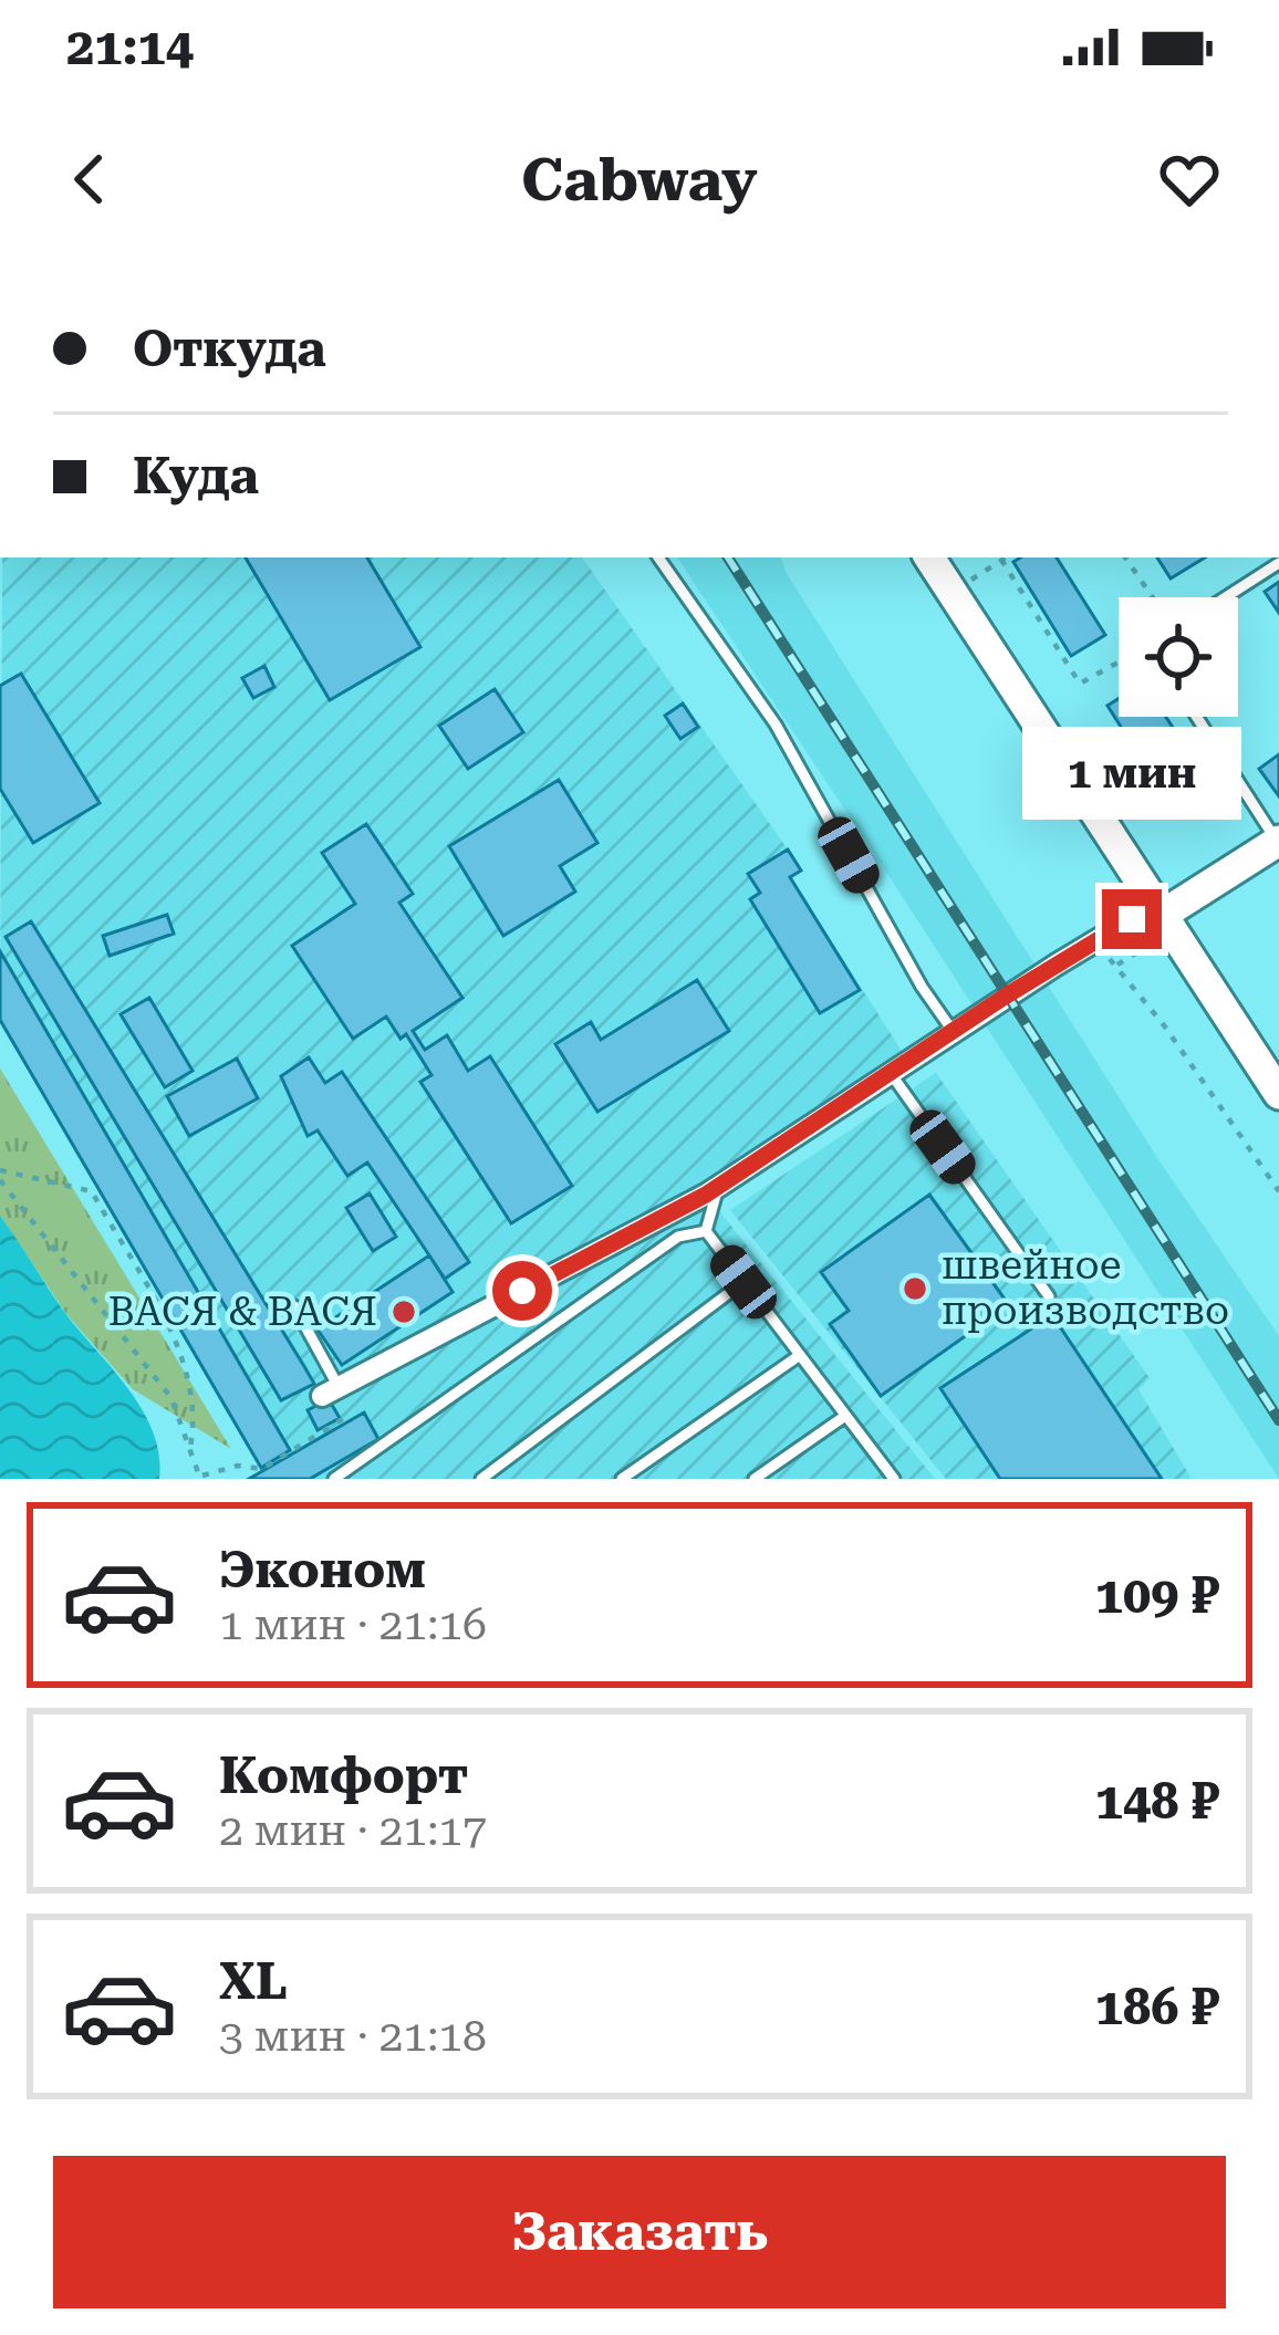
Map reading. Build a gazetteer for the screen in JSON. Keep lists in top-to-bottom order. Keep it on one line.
{"places":["швейное производство","ВАСЯ & ВАСЯ"],"page":{"status":"21:14","header":"Cabway","banner":["Откуда","Куда"],"bubble":"1 мин","list":[{"name":"Эконом","note":"1 мин · 21:16","value":"109 ₽"},{"name":"Комфорт","note":"2 мин · 21:17","value":"148 ₽"},{"name":"XL","note":"3 мин · 21:18","value":"186 ₽"}],"buttons":"Заказать"}}
